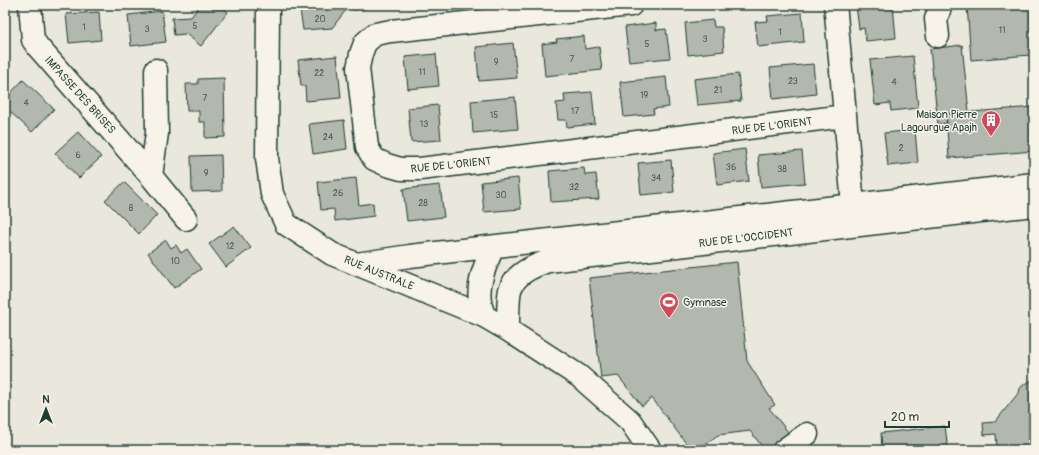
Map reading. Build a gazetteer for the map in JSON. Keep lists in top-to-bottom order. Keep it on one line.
{"streets":{"street":["IMPASSE DES BRISES","RUE DE L'ORIENT","RUE DE L'OCCIDENT","RUE AUSTRALE"]},"crossings":[["RUE DE L'OCCIDENT","RUE AUSTRALE"]],"places":{"building":["Maison Pierre Lagourgue Apajh"],"sports":["Gymnase"]},"house_numbers":["20","5","1","3","11","1","3","5","7","9","11","22","23","4","21","19","7","4","17","15","13","24","2","6","36","38","9","34","32","26","30","28","8","12","10"],"scale_bar":"20 m","north":"top"}
